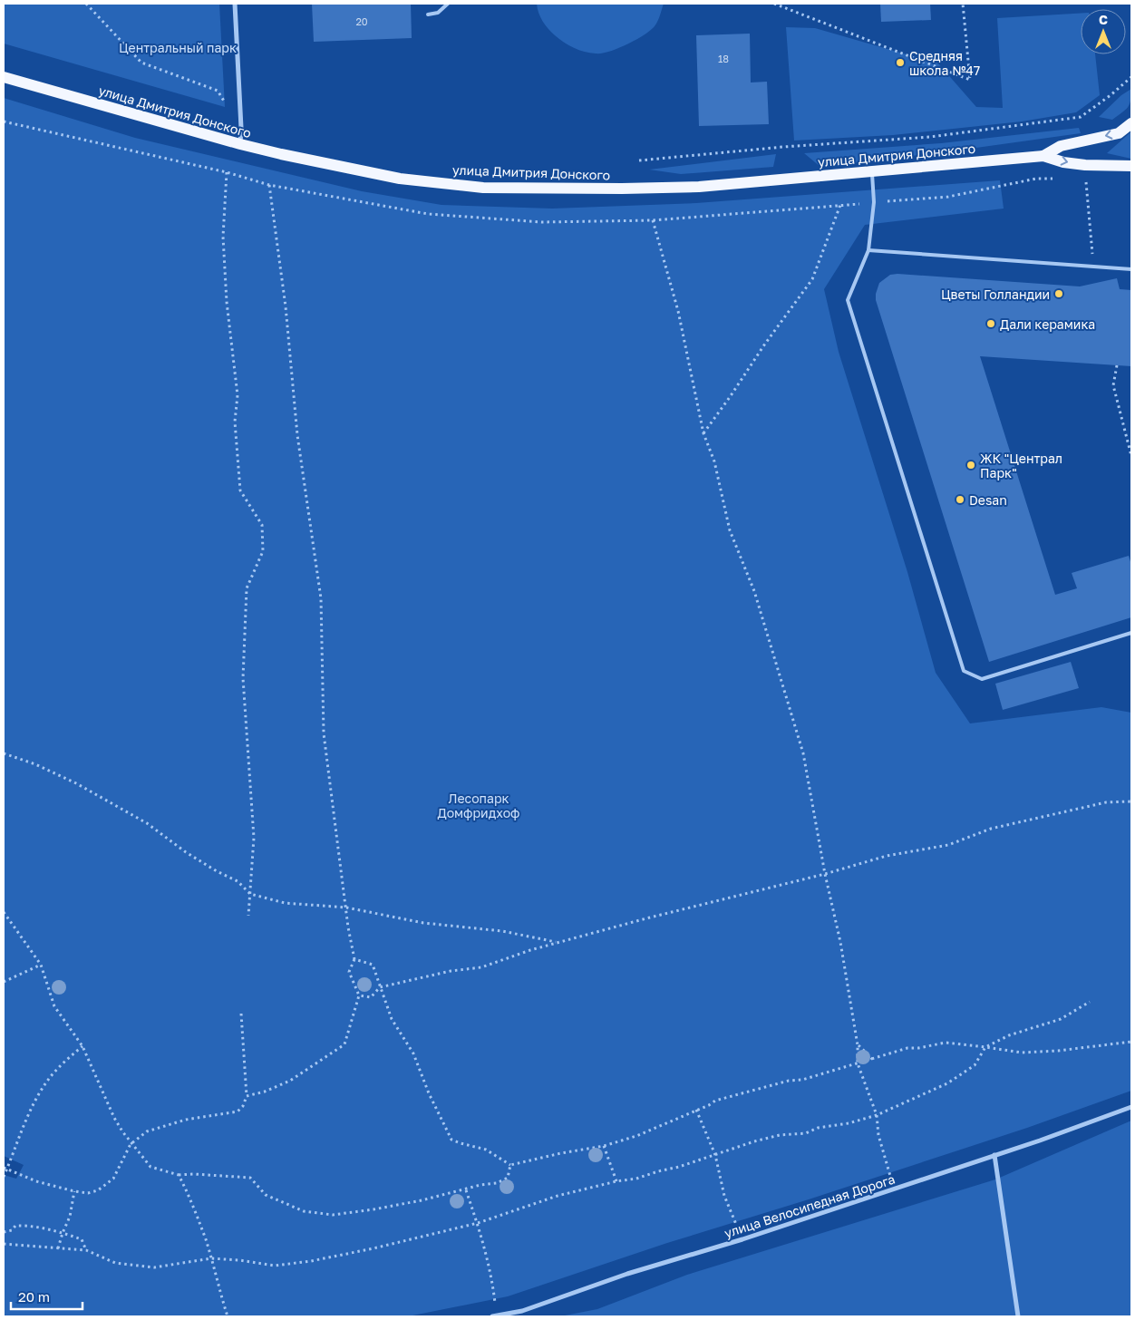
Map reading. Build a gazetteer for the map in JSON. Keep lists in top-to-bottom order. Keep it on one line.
{"streets":{"main road":["улица Дмитрия Донского"],"street":["улица Велосипедная Дорога"]},"parks":["Центральный парк","Лесопарк Домфридхоф"],"places":["Средняя школа №47","Цветы Голландии","Дали керамика","ЖК \"Централ Парк\"","Desan"],"house_numbers":["20","18"],"scale_bar":"20 m","north":"top"}
